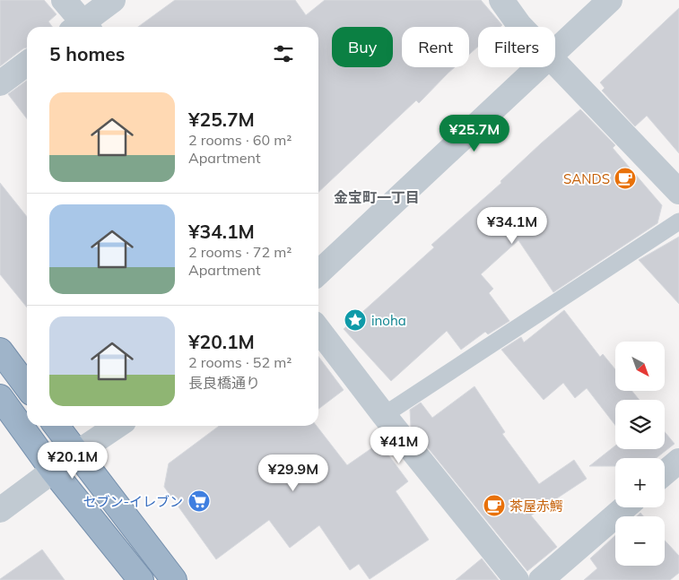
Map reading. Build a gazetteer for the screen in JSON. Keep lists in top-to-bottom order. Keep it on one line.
{"districts":["金宝町一丁目"],"places":{"cafe":["SANDS","茶屋赤鰐"],"place":["inoha"],"supermarket":["セブン-イレブン"]},"north":"bottom right","page":{"chip":["Buy","Rent","Filters"],"heading":"5 homes","list":[{"name":"¥25.7M","note":"2 rooms · 60 m² · Apartment"},{"name":"¥34.1M","note":"2 rooms · 72 m² · Apartment"},{"name":"¥20.1M","note":"2 rooms · 52 m² · 長良橋通り"}],"price":["¥25.7M","¥34.1M","¥41M","¥20.1M","¥29.9M"],"map_buttons":["+","−"]}}
